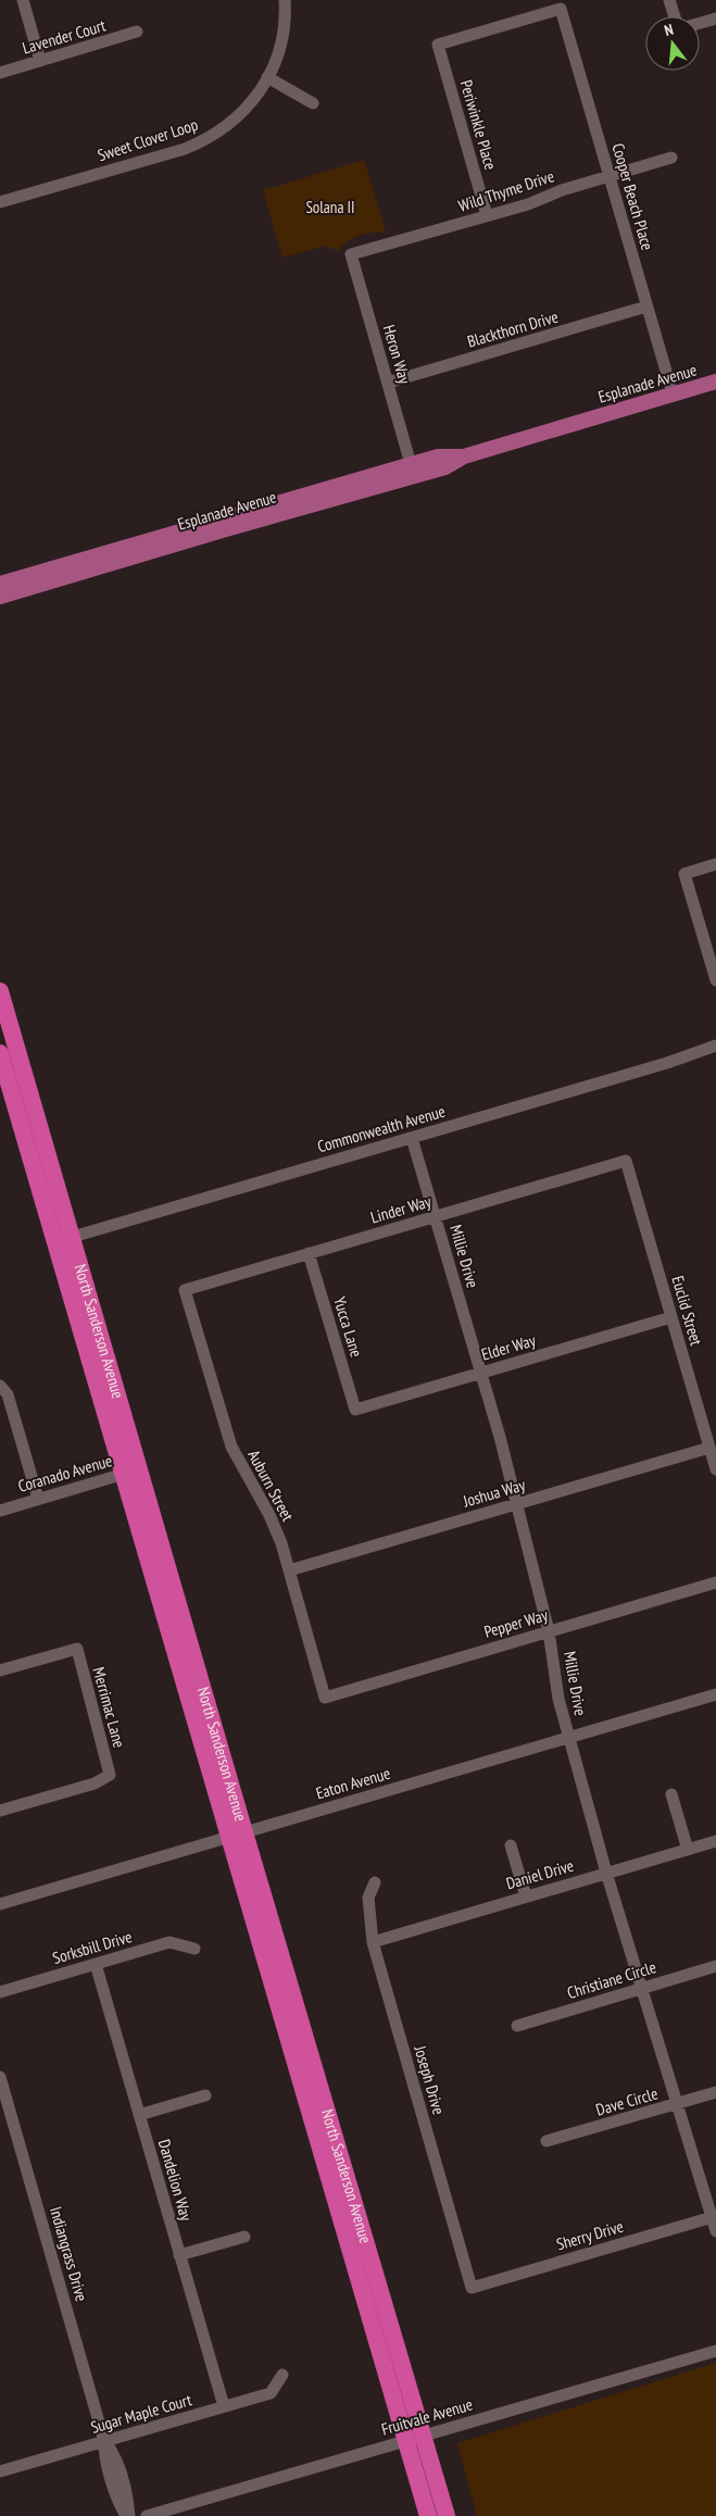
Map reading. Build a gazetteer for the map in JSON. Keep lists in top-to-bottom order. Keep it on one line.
{"streets":{"highway":["North Sanderson Avenue"],"main road":["Esplanade Avenue"],"street":["Lavender Court","Periwinkle Place","Sweet Clover Loop","Wild Thyme Drive","Cooper Beach Place","Blackthorn Drive","Heron Way","Commonwealth Avenue","Linder Way","Millie Drive","Euclid Street","Yucca Lane","Elder Way","Coranado Avenue","Auburn Street","Joshua Way","Pepper Way","Merrimac Lane","Eaton Avenue","Daniel Drive","Sorksbill Drive","Christiane Circle","Joseph Drive","Dave Circle","Dandelion Way","Sherry Drive","Indiangrass Drive","Sugar Maple Court","Fruitvale Avenue"]},"crossings":[["Periwinkle Place","Wild Thyme Drive"],["Periwinkle Place","Cooper Beach Place"],["Wild Thyme Drive","Cooper Beach Place"],["Wild Thyme Drive","Heron Way"],["Cooper Beach Place","Blackthorn Drive"],["Cooper Beach Place","Esplanade Avenue"],["Blackthorn Drive","Heron Way"],["Heron Way","Esplanade Avenue"],["Commonwealth Avenue","Millie Drive"],["Commonwealth Avenue","North Sanderson Avenue"],["Linder Way","Millie Drive"],["Linder Way","Euclid Street"],["Linder Way","Yucca Lane"],["Linder Way","Auburn Street"],["Millie Drive","Elder Way"],["Millie Drive","Joshua Way"],["Millie Drive","Pepper Way"],["Millie Drive","Eaton Avenue"],["Millie Drive","Daniel Drive"],["Millie Drive","Christiane Circle"],["Millie Drive","Dave Circle"],["Millie Drive","Sherry Drive"],["Euclid Street","Elder Way"],["Euclid Street","Joshua Way"],["Yucca Lane","Elder Way"],["North Sanderson Avenue","Coranado Avenue"],["North Sanderson Avenue","Eaton Avenue"],["North Sanderson Avenue","Fruitvale Avenue"],["Auburn Street","Joshua Way"],["Auburn Street","Pepper Way"],["Daniel Drive","Joseph Drive"],["Sorksbill Drive","Dandelion Way"],["Joseph Drive","Sherry Drive"],["Dandelion Way","Sugar Maple Court"],["Indiangrass Drive","Sugar Maple Court"]],"parks":["Solana II"],"north":"top"}
